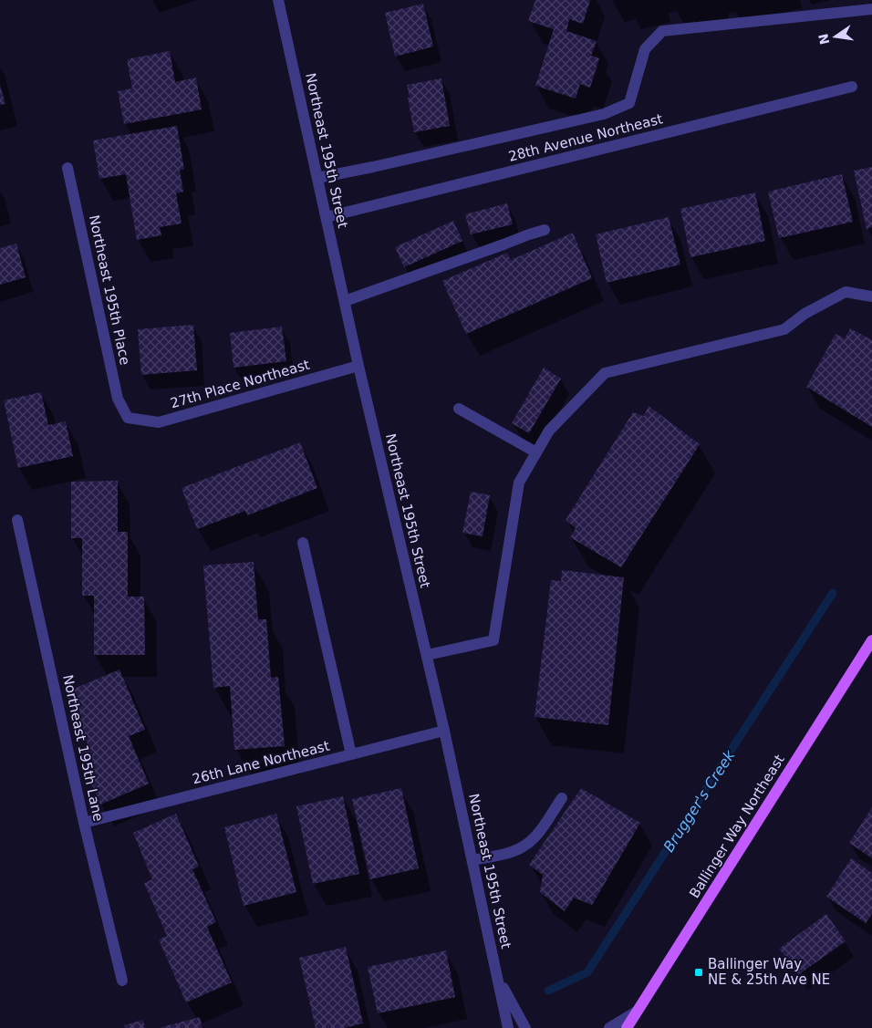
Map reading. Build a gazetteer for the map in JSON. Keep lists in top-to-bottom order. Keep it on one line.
{"streets":{"main road":["Ballinger Way Northeast"],"street":["28th Avenue Northeast","Northeast 195th Street","Northeast 195th Place","27th Place Northeast","Northeast 195th Lane","26th Lane Northeast"]},"crossings":[["28th Avenue Northeast","Northeast 195th Street"],["Northeast 195th Street","27th Place Northeast"],["Northeast 195th Street","26th Lane Northeast"],["Northeast 195th Place","27th Place Northeast"],["Northeast 195th Lane","26th Lane Northeast"]],"water":["Brugger's Creek"],"places":{"transit":["Ballinger Way NE & 25th Ave NE"]},"north":"left"}
